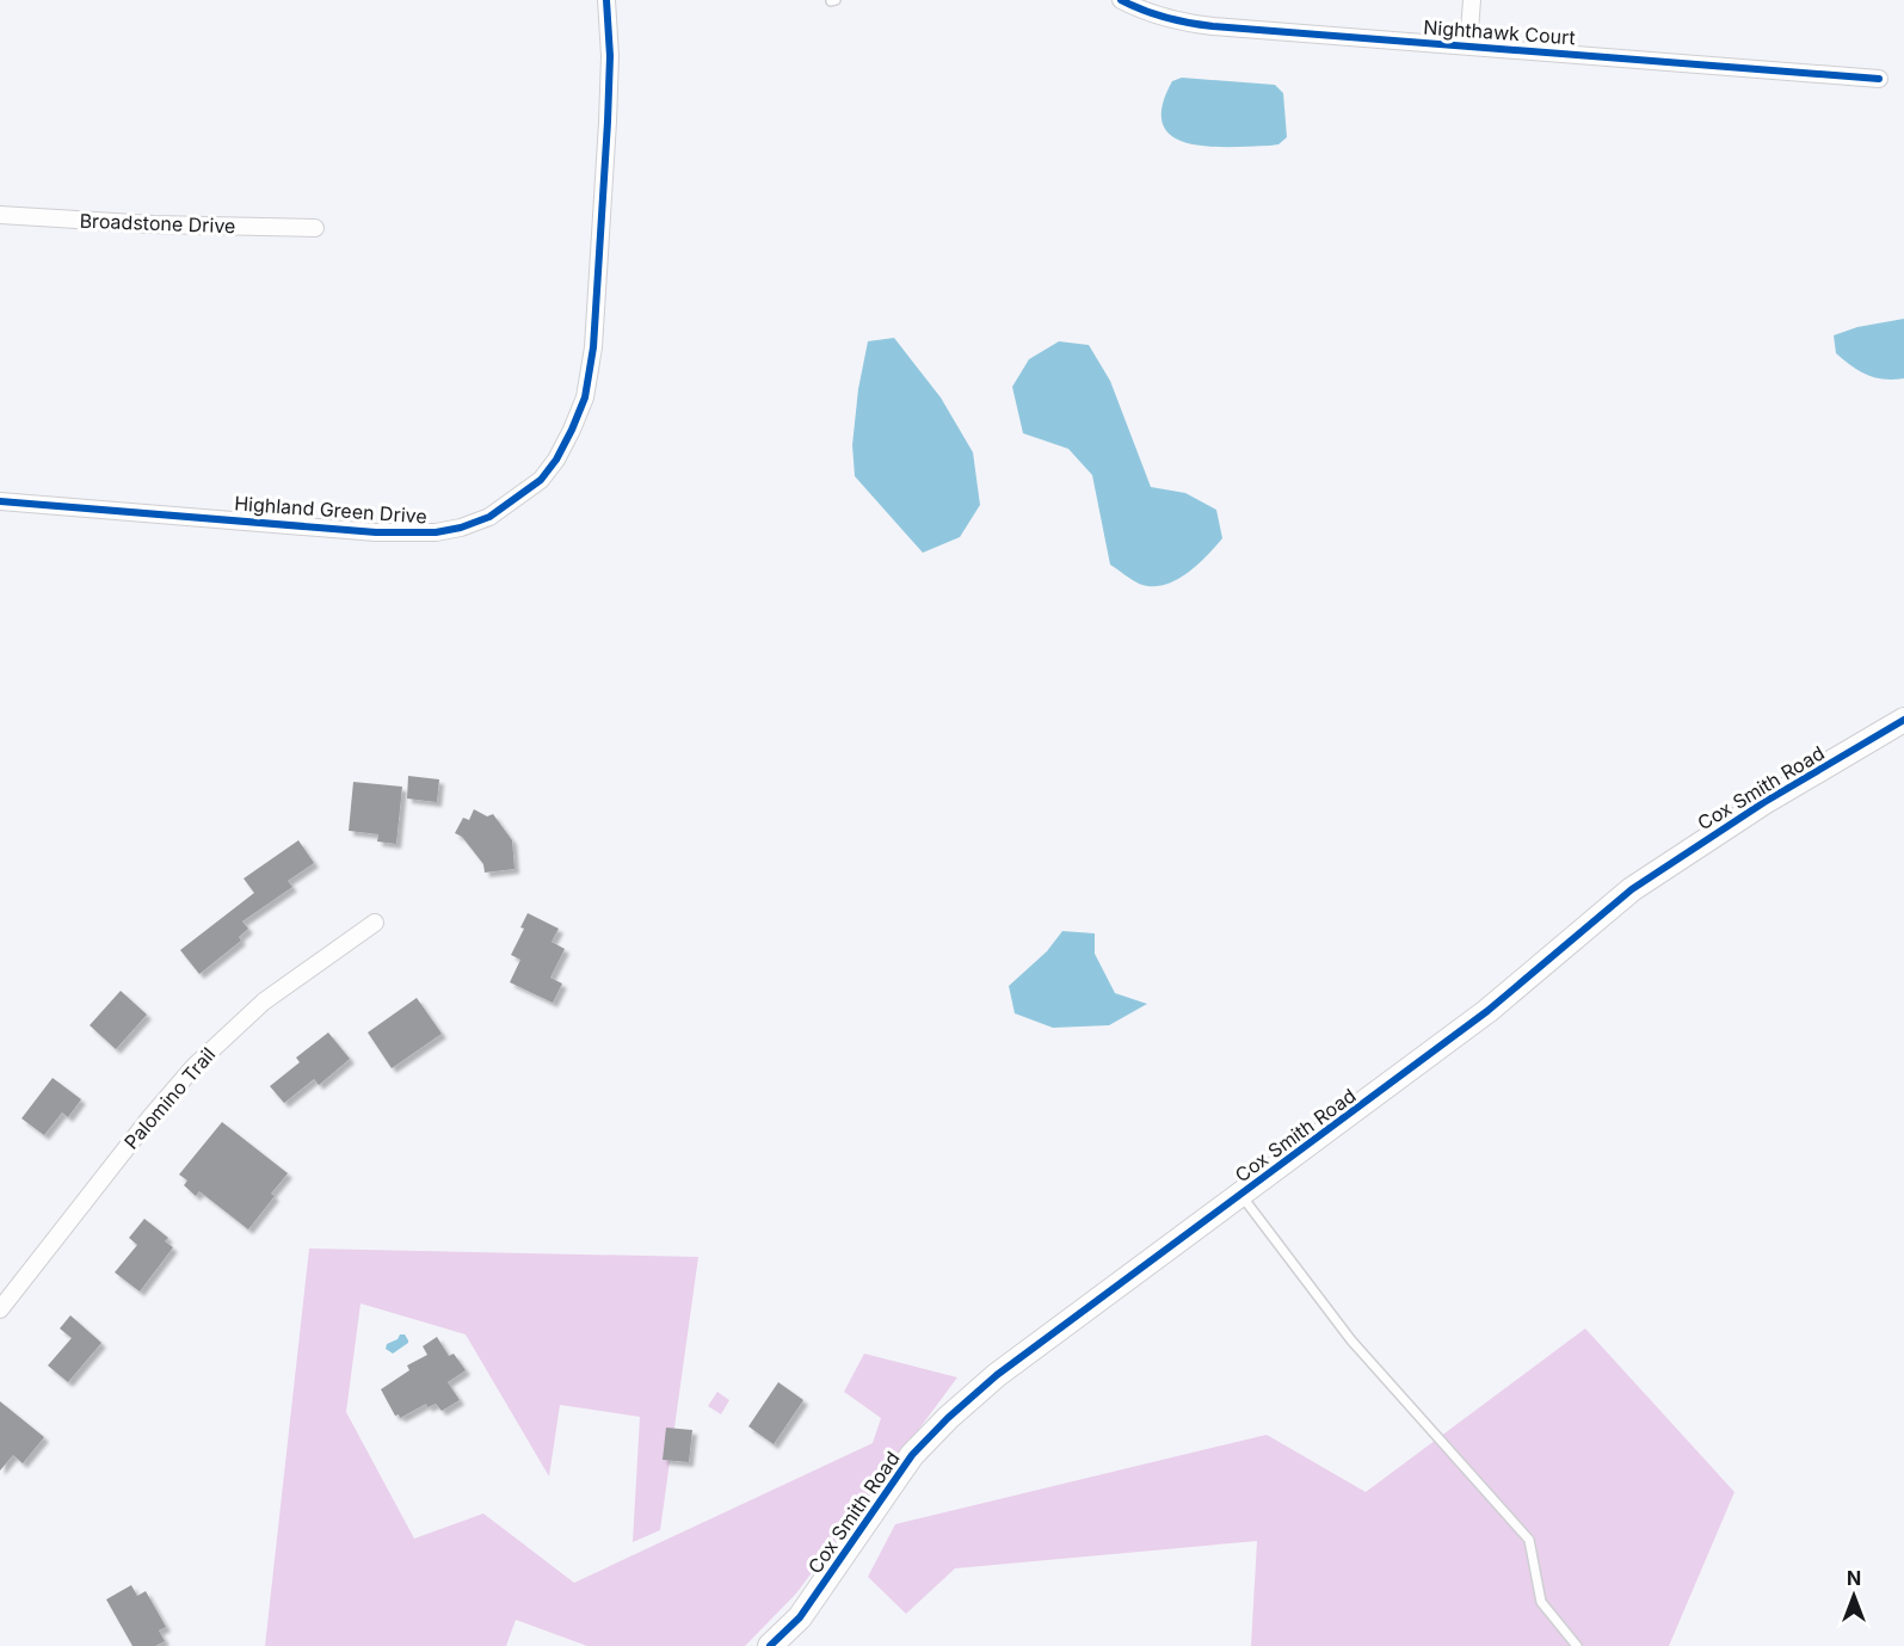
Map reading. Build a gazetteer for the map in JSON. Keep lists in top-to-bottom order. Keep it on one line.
{"streets":{"street":["Nighthawk Court","Broadstone Drive","Highland Green Drive","Cox Smith Road","Palomino Trail"]},"north":"top"}
